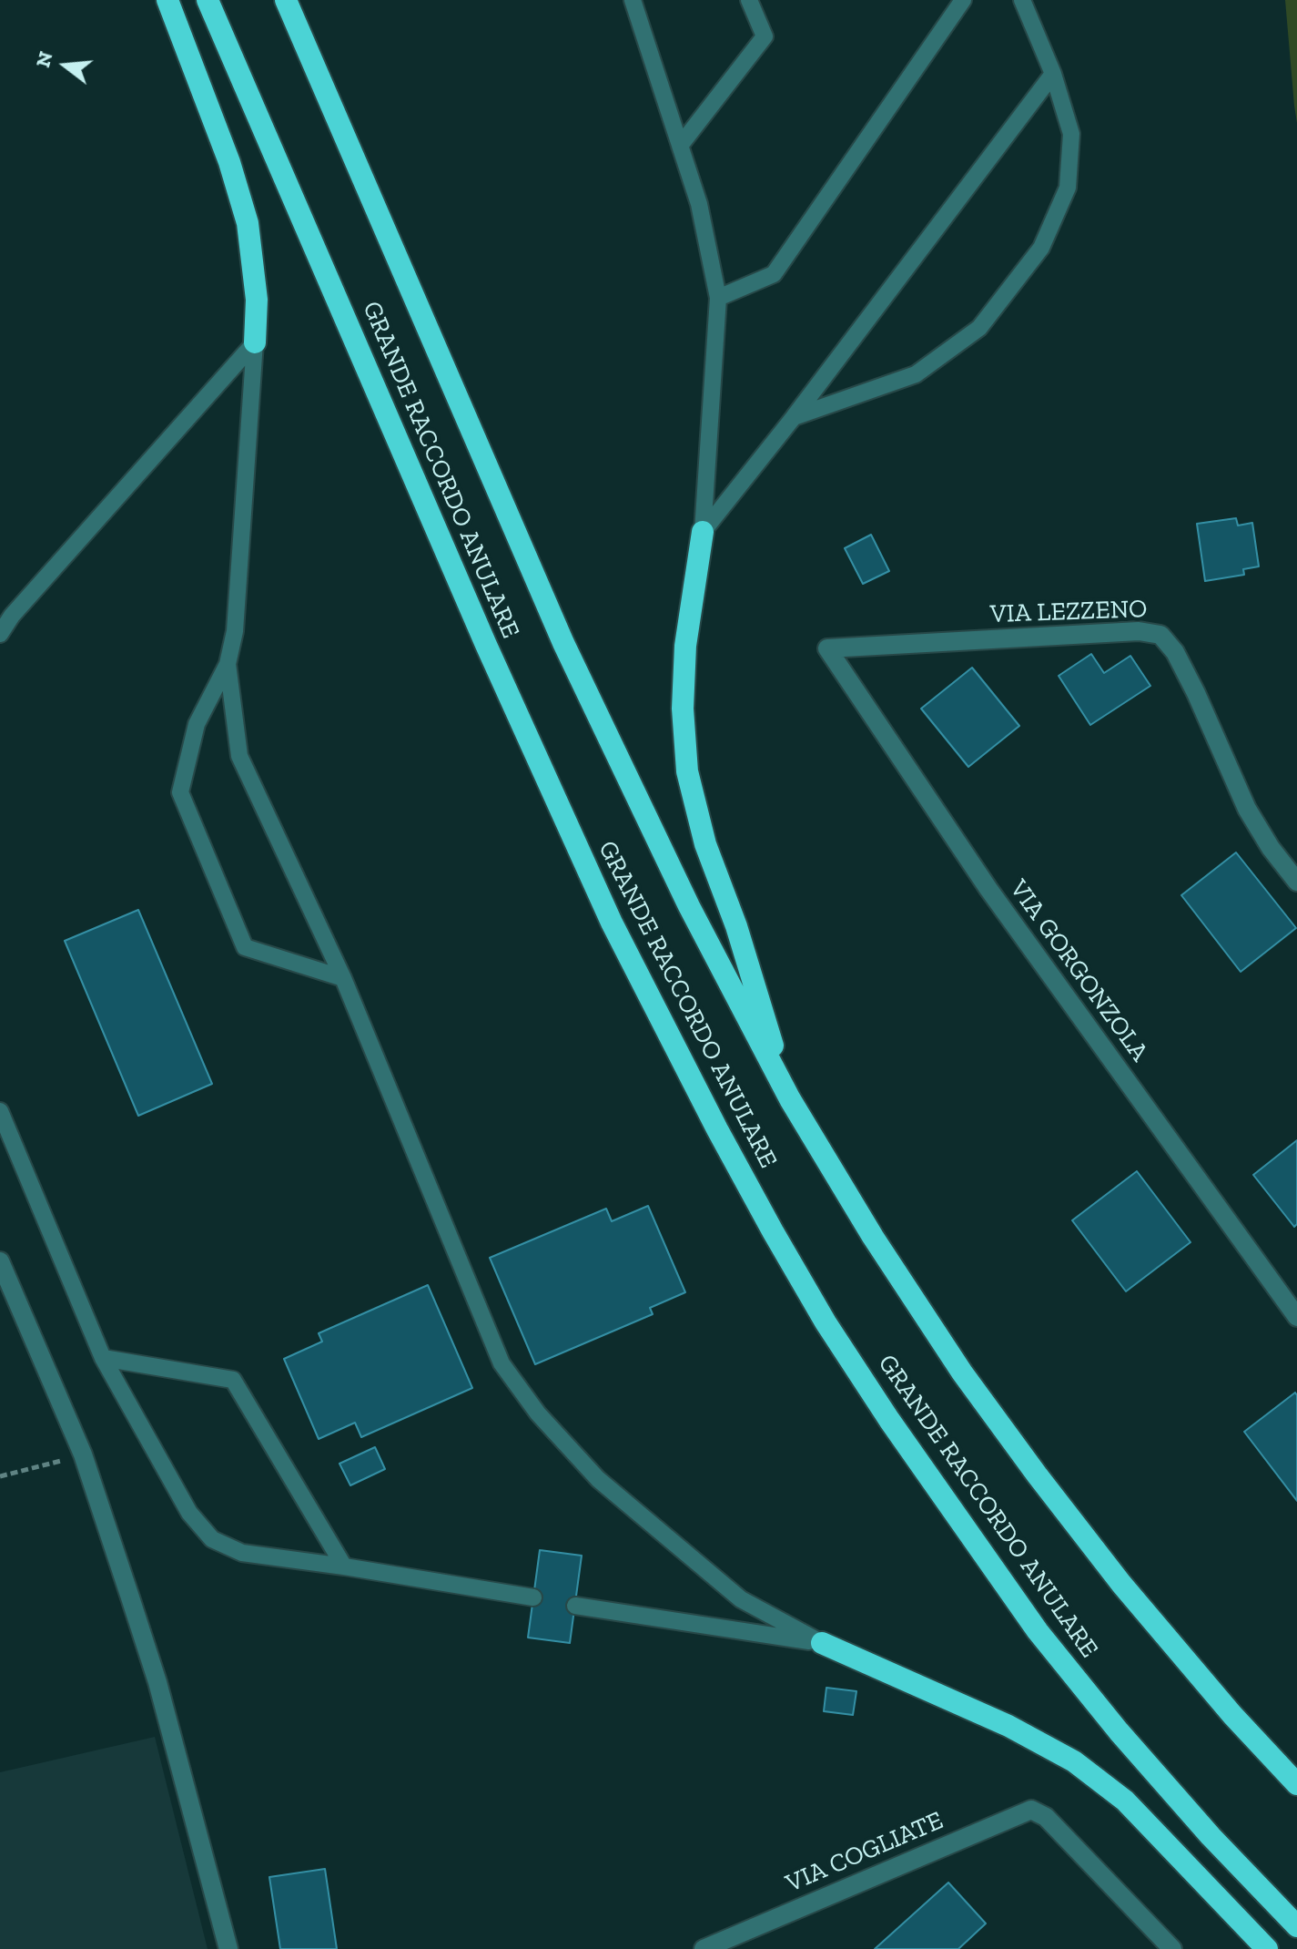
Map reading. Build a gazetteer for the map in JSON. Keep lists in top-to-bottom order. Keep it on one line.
{"streets":{"highway":["GRANDE RACCORDO ANULARE"],"street":["VIA LEZZENO","VIA GORGONZOLA","VIA COGLIATE"]},"crossings":[["VIA LEZZENO","VIA GORGONZOLA"]],"north":"left"}
